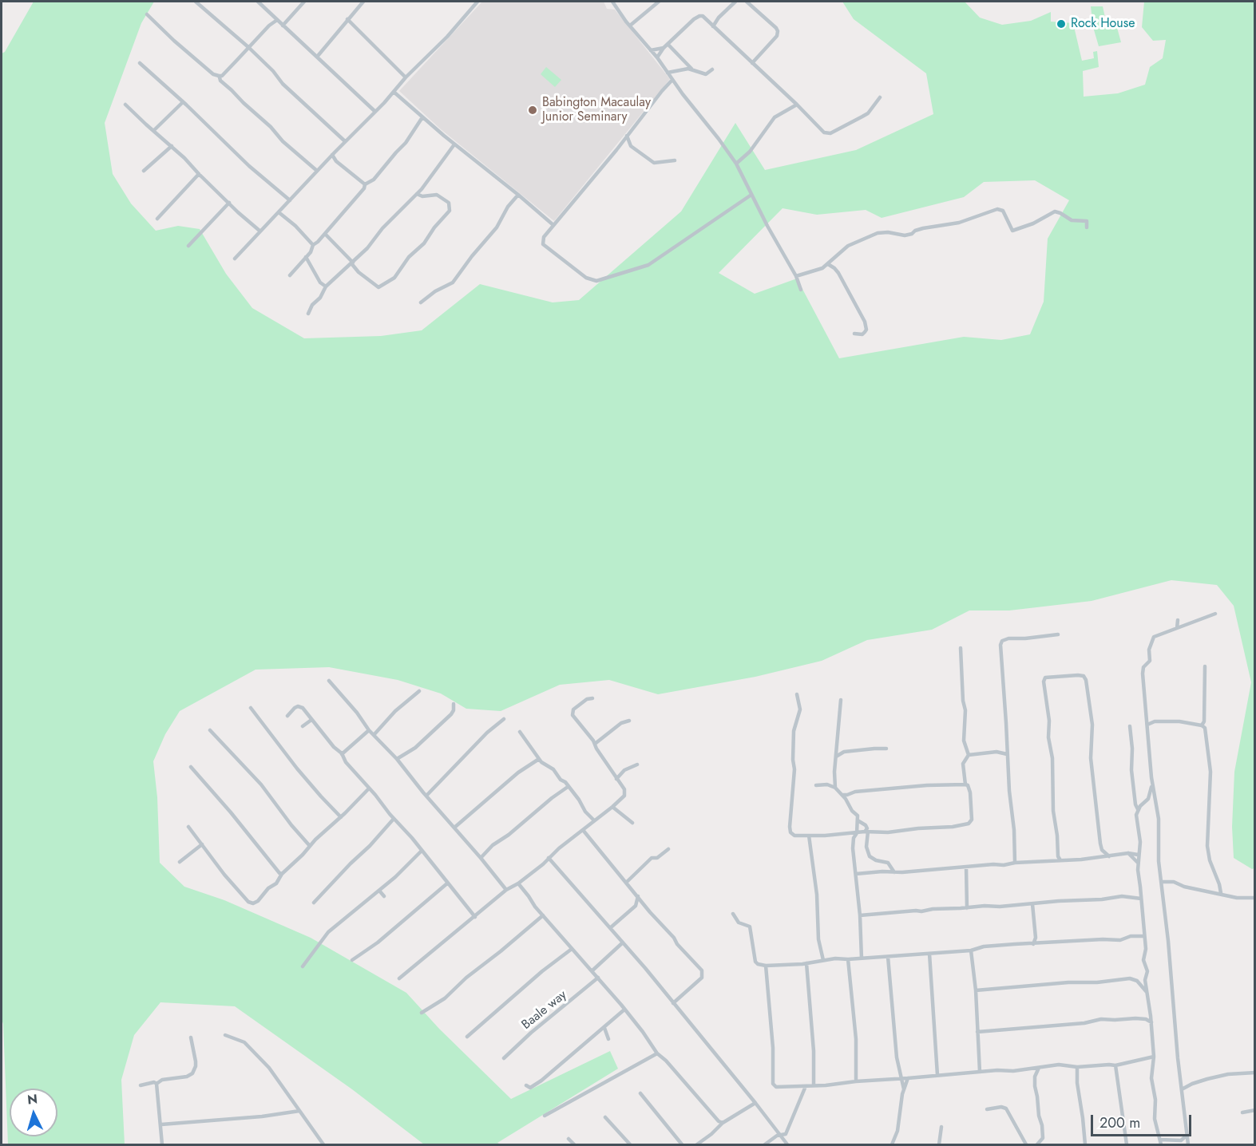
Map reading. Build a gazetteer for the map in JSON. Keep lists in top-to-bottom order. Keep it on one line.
{"streets":{"street":["Baale way"]},"places":["Rock House","Babington Macaulay Junior Seminary"],"scale_bar":"200 m","north":"top"}
